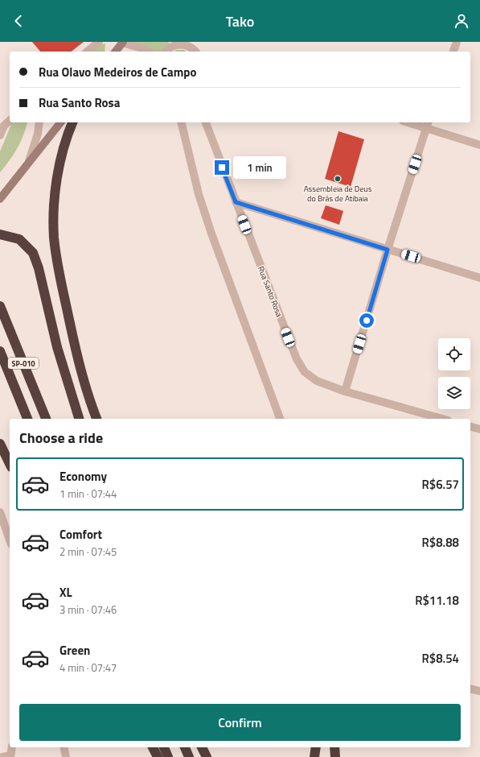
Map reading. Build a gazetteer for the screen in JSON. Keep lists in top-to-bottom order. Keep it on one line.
{"streets":{"highway":["SP-010"],"street":["Rua Santo Rosa"]},"places":["Assembleia de Deus do Brás de Atibaia"],"page":{"header":"Tako","banner":["Rua Olavo Medeiros de Campo","Rua Santo Rosa"],"bubble":"1 min","heading":"Choose a ride","list":[{"name":"Economy","note":"1 min · 07:44","value":"R$6.57"},{"name":"Comfort","note":"2 min · 07:45","value":"R$8.88"},{"name":"XL","note":"3 min · 07:46","value":"R$11.18"},{"name":"Green","note":"4 min · 07:47","value":"R$8.54"}],"buttons":"Confirm"}}
